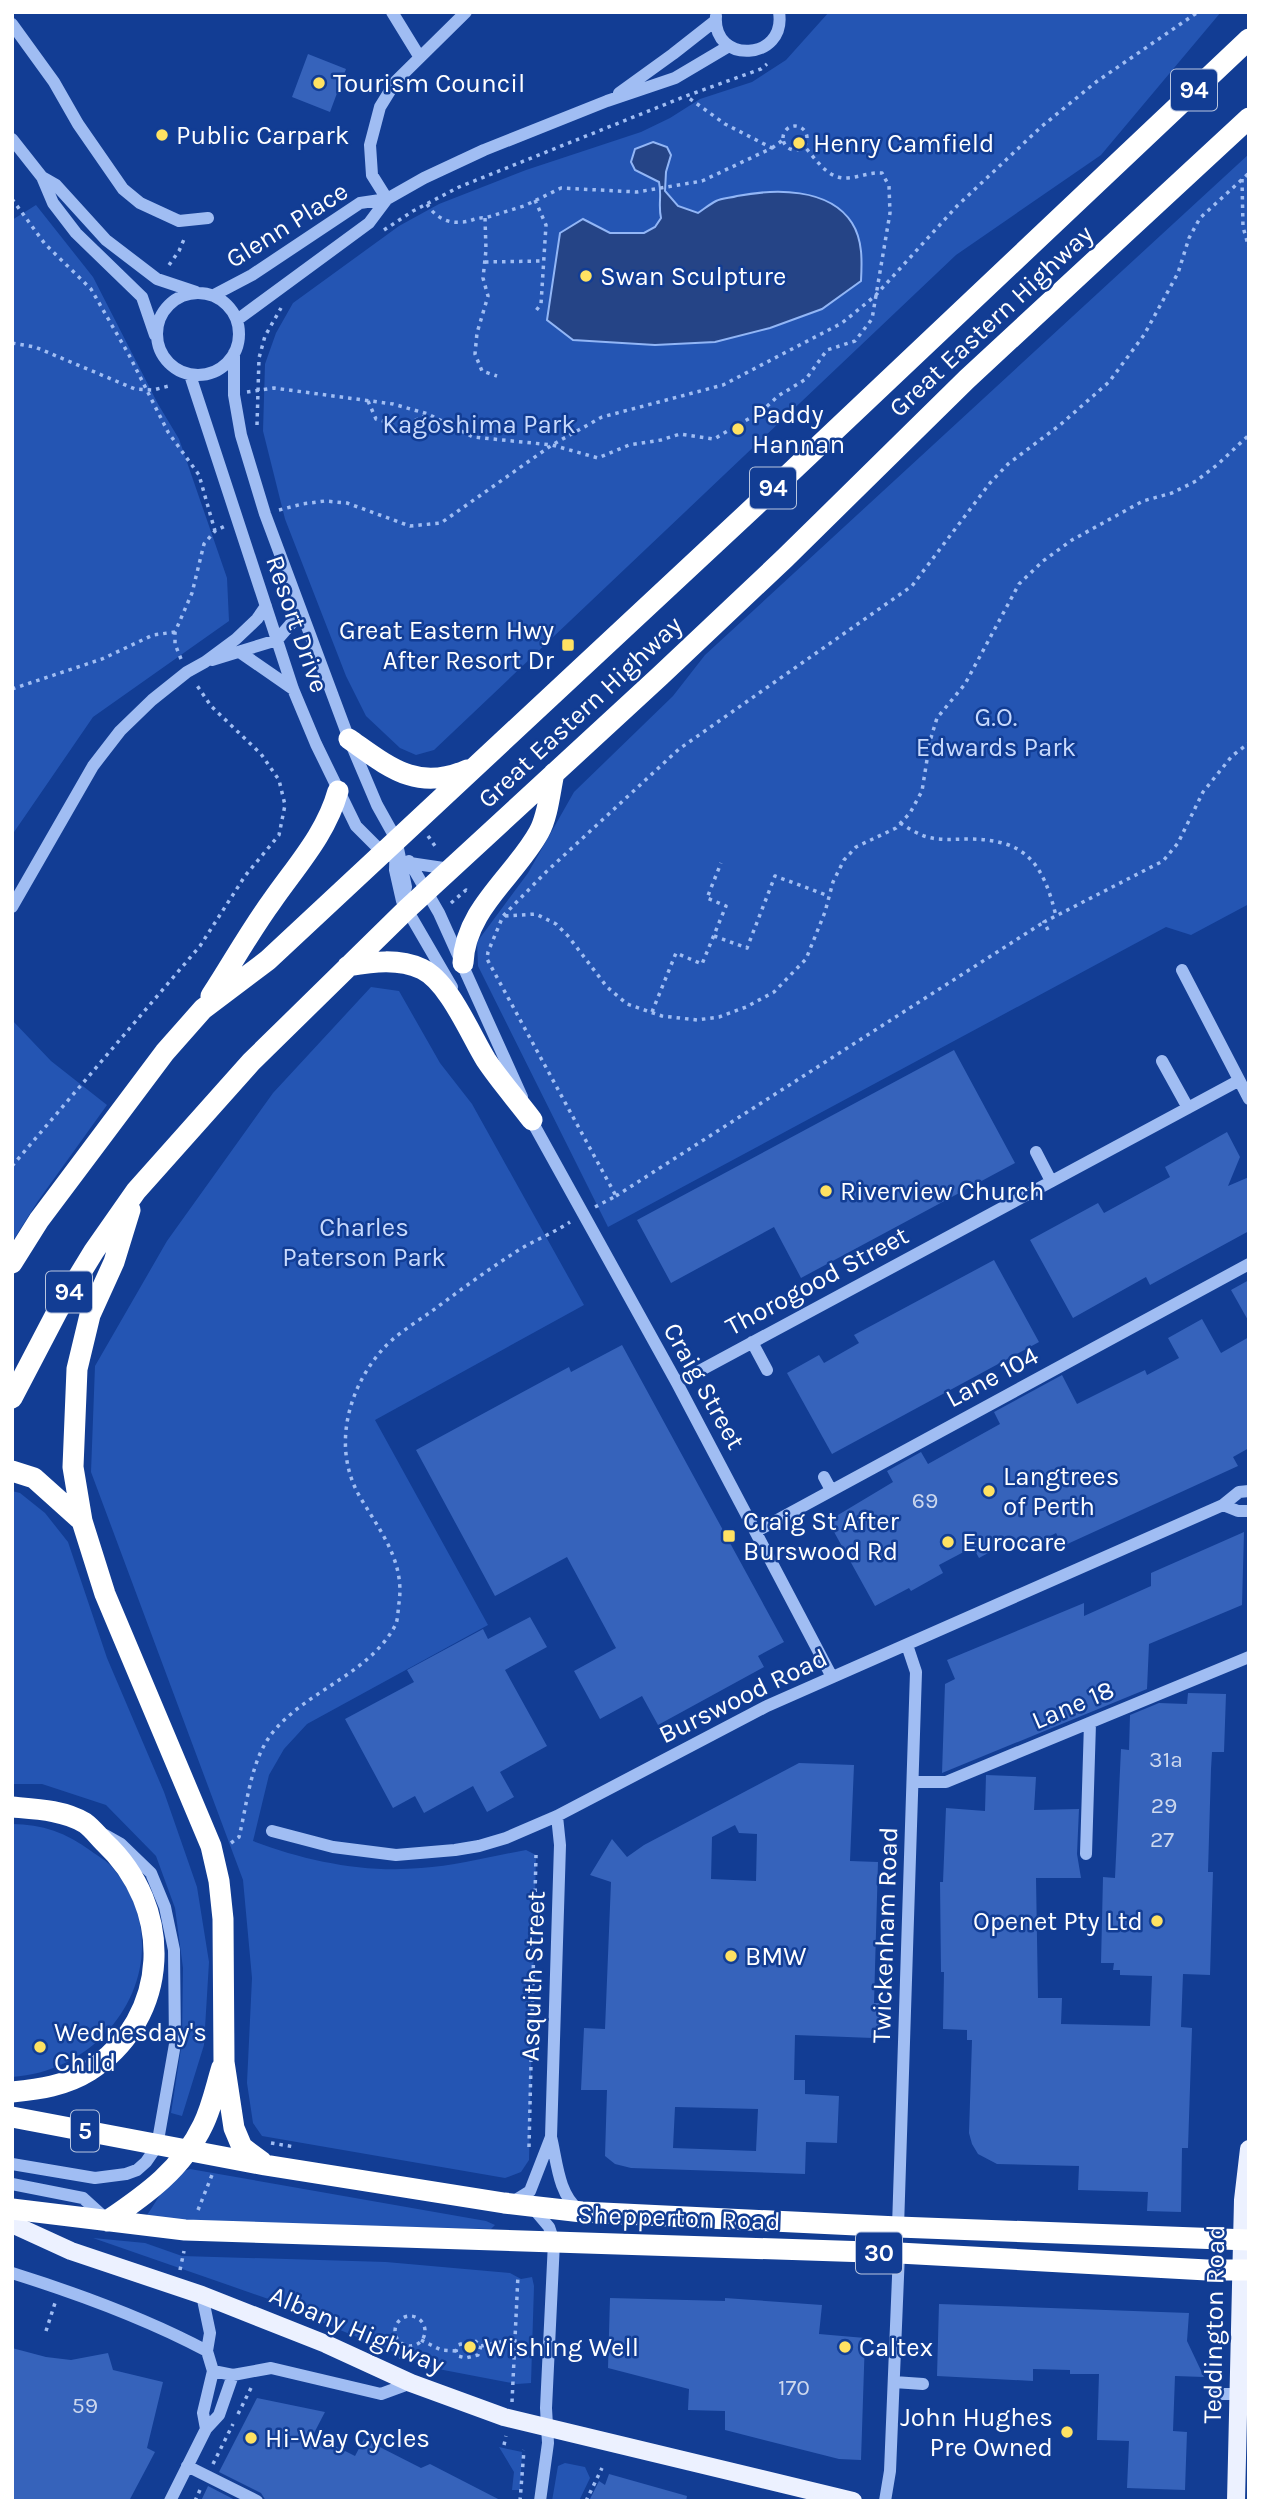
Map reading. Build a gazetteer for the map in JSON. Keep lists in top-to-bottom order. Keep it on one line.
{"streets":{"highway":["94","Great Eastern Highway","5","Shepperton Road","30"],"main road":["Teddington Road","Albany Highway"],"street":["Glenn Place","Resort Drive","Thorogood Street","Lane 104","Craig Street","Burswood Road","Lane 18","Twickenham Road","Asquith Street"]},"crossings":[["Glenn Place","Resort Drive"],["Great Eastern Highway","Resort Drive"],["Great Eastern Highway","Craig Street"],["Resort Drive","Craig Street"],["Thorogood Street","Craig Street"],["Lane 104","Craig Street"],["Craig Street","Burswood Road"],["Burswood Road","Twickenham Road"],["Burswood Road","Asquith Street"],["Lane 18","Twickenham Road"],["Twickenham Road","Shepperton Road"],["Asquith Street","Shepperton Road"],["5","Shepperton Road"],["Shepperton Road","Teddington Road"]],"parks":["Kagoshima Park","G.O. Edwards Park","Charles Paterson Park"],"places":{"other":["Tourism Council","Public Carpark","Henry Camfield","Swan Sculpture","Paddy Hannan","Riverview Church","Langtrees of Perth","Eurocare","Openet Pty Ltd","BMW","Wednesday's Child","Wishing Well","Caltex","John Hughes Pre Owned","Hi-Way Cycles"],"transit":["Great Eastern Hwy After Resort Dr","Craig St After Burswood Rd"]},"house_numbers":["69","31a","29","27","170","59"]}
